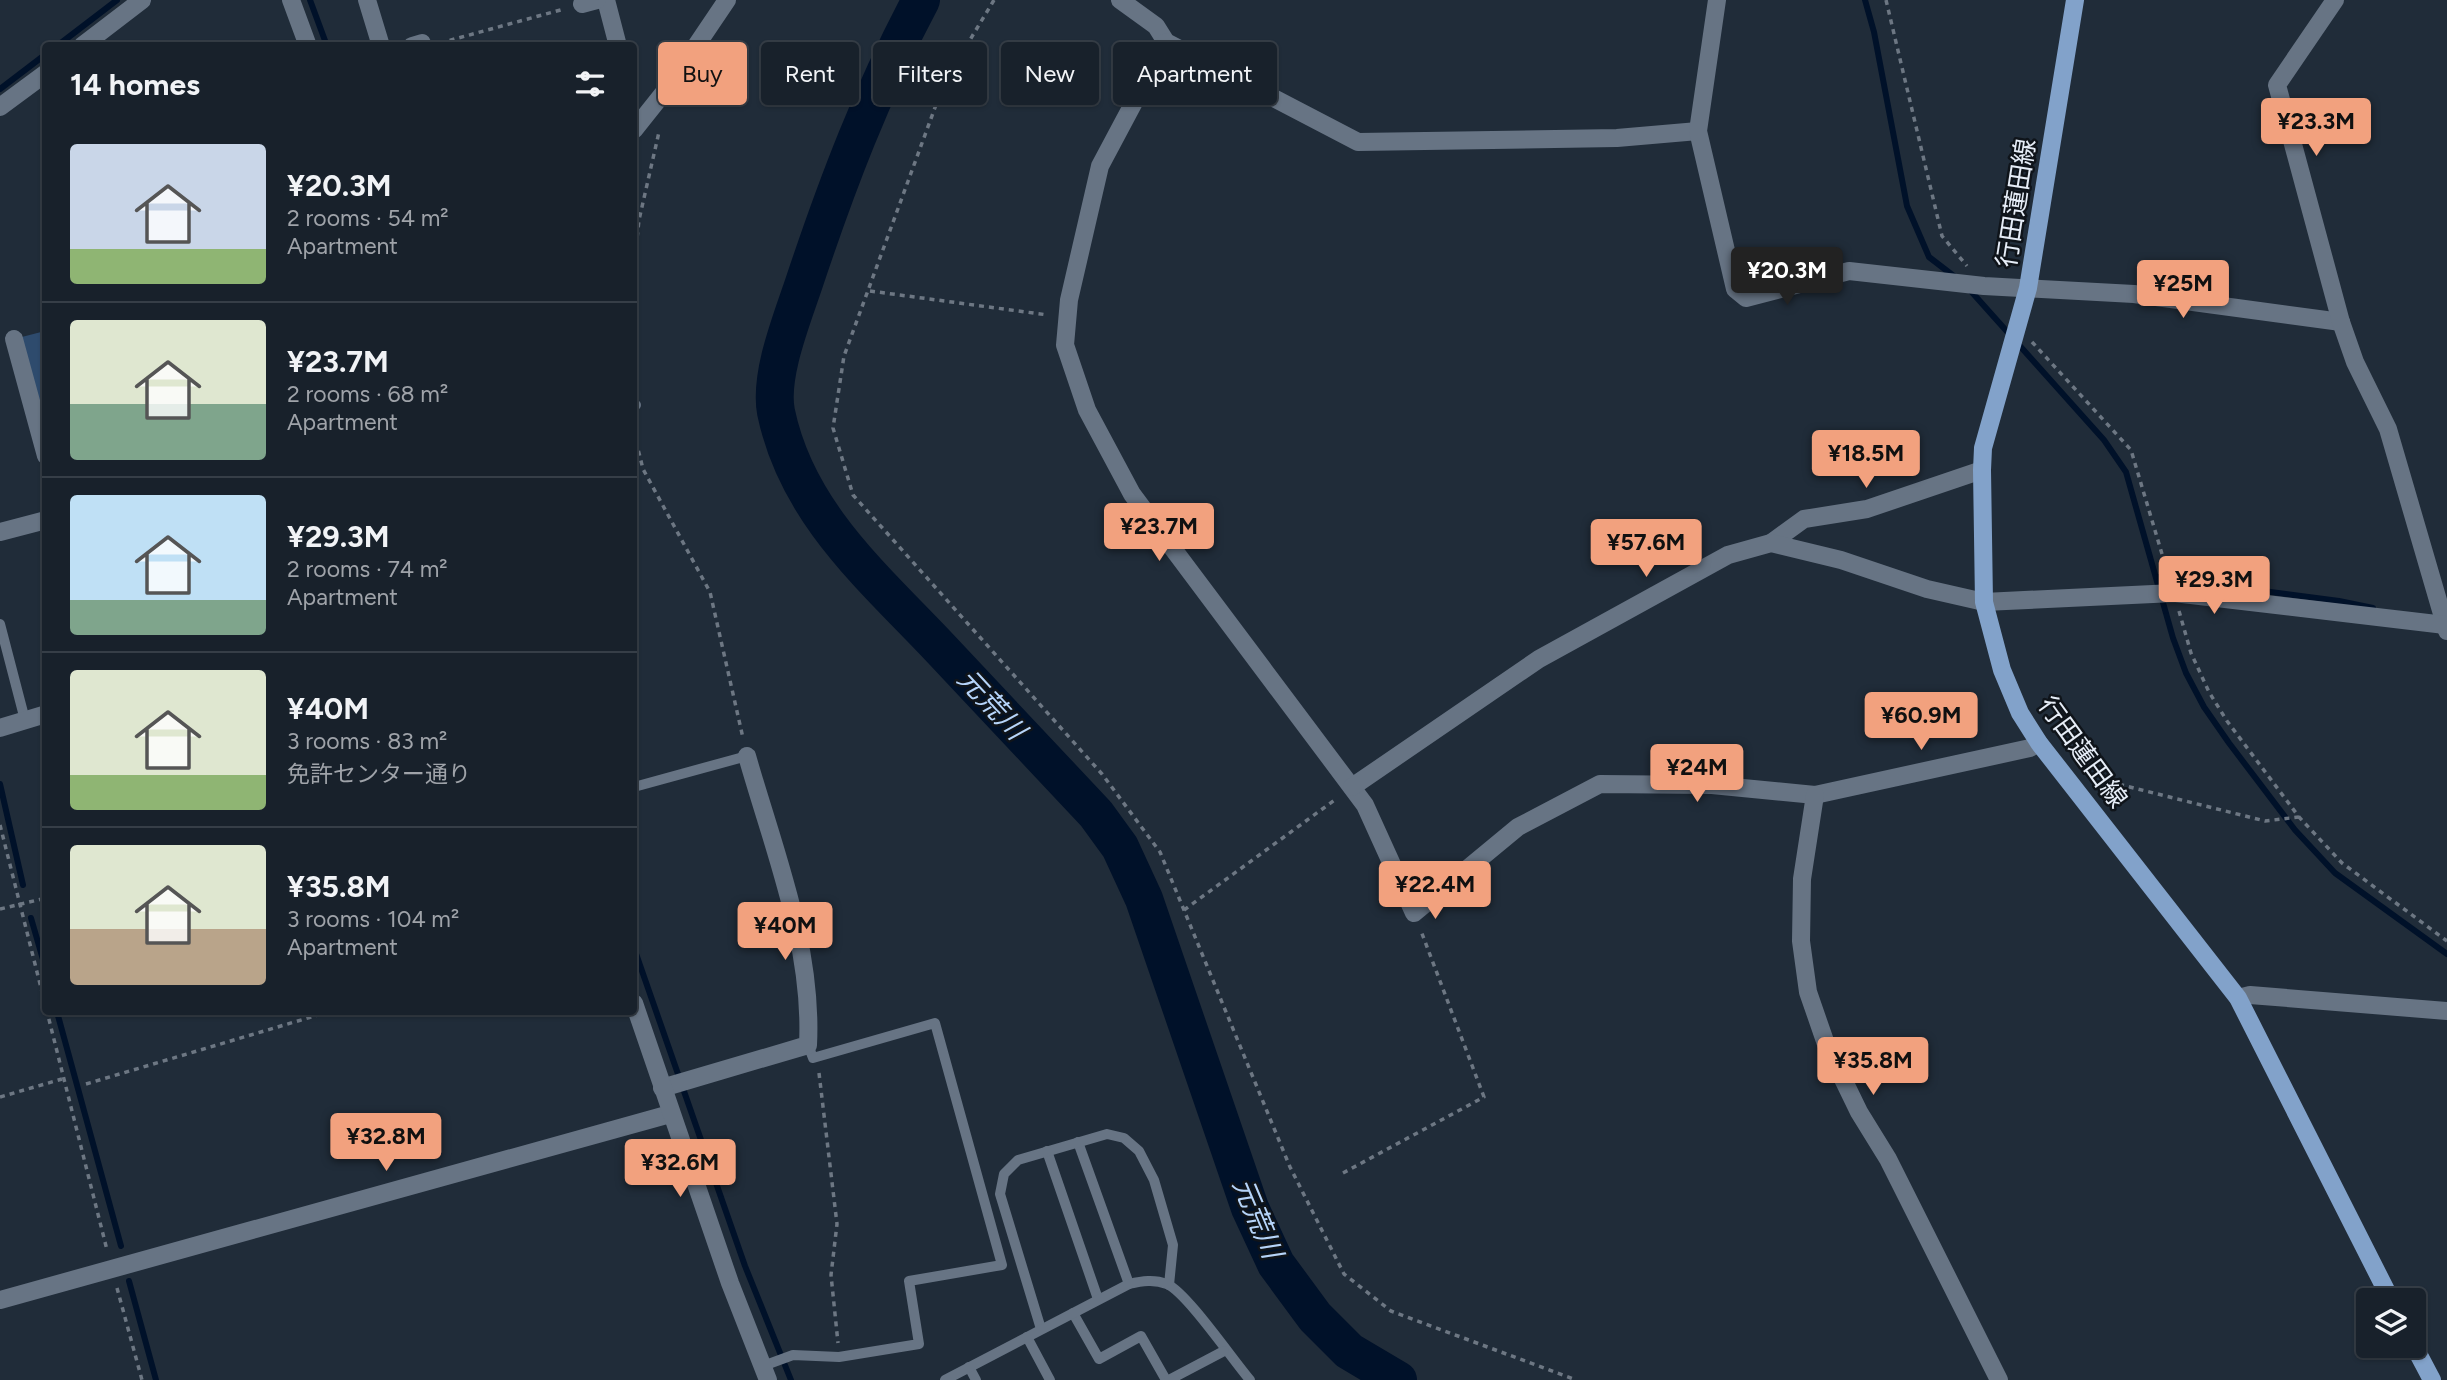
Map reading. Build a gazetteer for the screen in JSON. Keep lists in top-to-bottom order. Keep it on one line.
{"streets":{"main road":["行田蓮田線"]},"water":["元荒川"],"page":{"chip":["Buy","Rent","Filters","New","Apartment"],"heading":"14 homes","price":["¥23.3M","¥20.3M","¥25M","¥18.5M","¥23.7M","¥57.6M","¥29.3M","¥60.9M","¥24M","¥22.4M","¥40M","¥35.8M","¥32.8M","¥32.6M"],"list":[{"name":"¥20.3M","note":"2 rooms · 54 m² · Apartment"},{"name":"¥23.7M","note":"2 rooms · 68 m² · Apartment"},{"name":"¥29.3M","note":"2 rooms · 74 m² · Apartment"},{"name":"¥40M","note":"3 rooms · 83 m² · 免許センター通り"},{"name":"¥35.8M","note":"3 rooms · 104 m² · Apartment"}]}}
